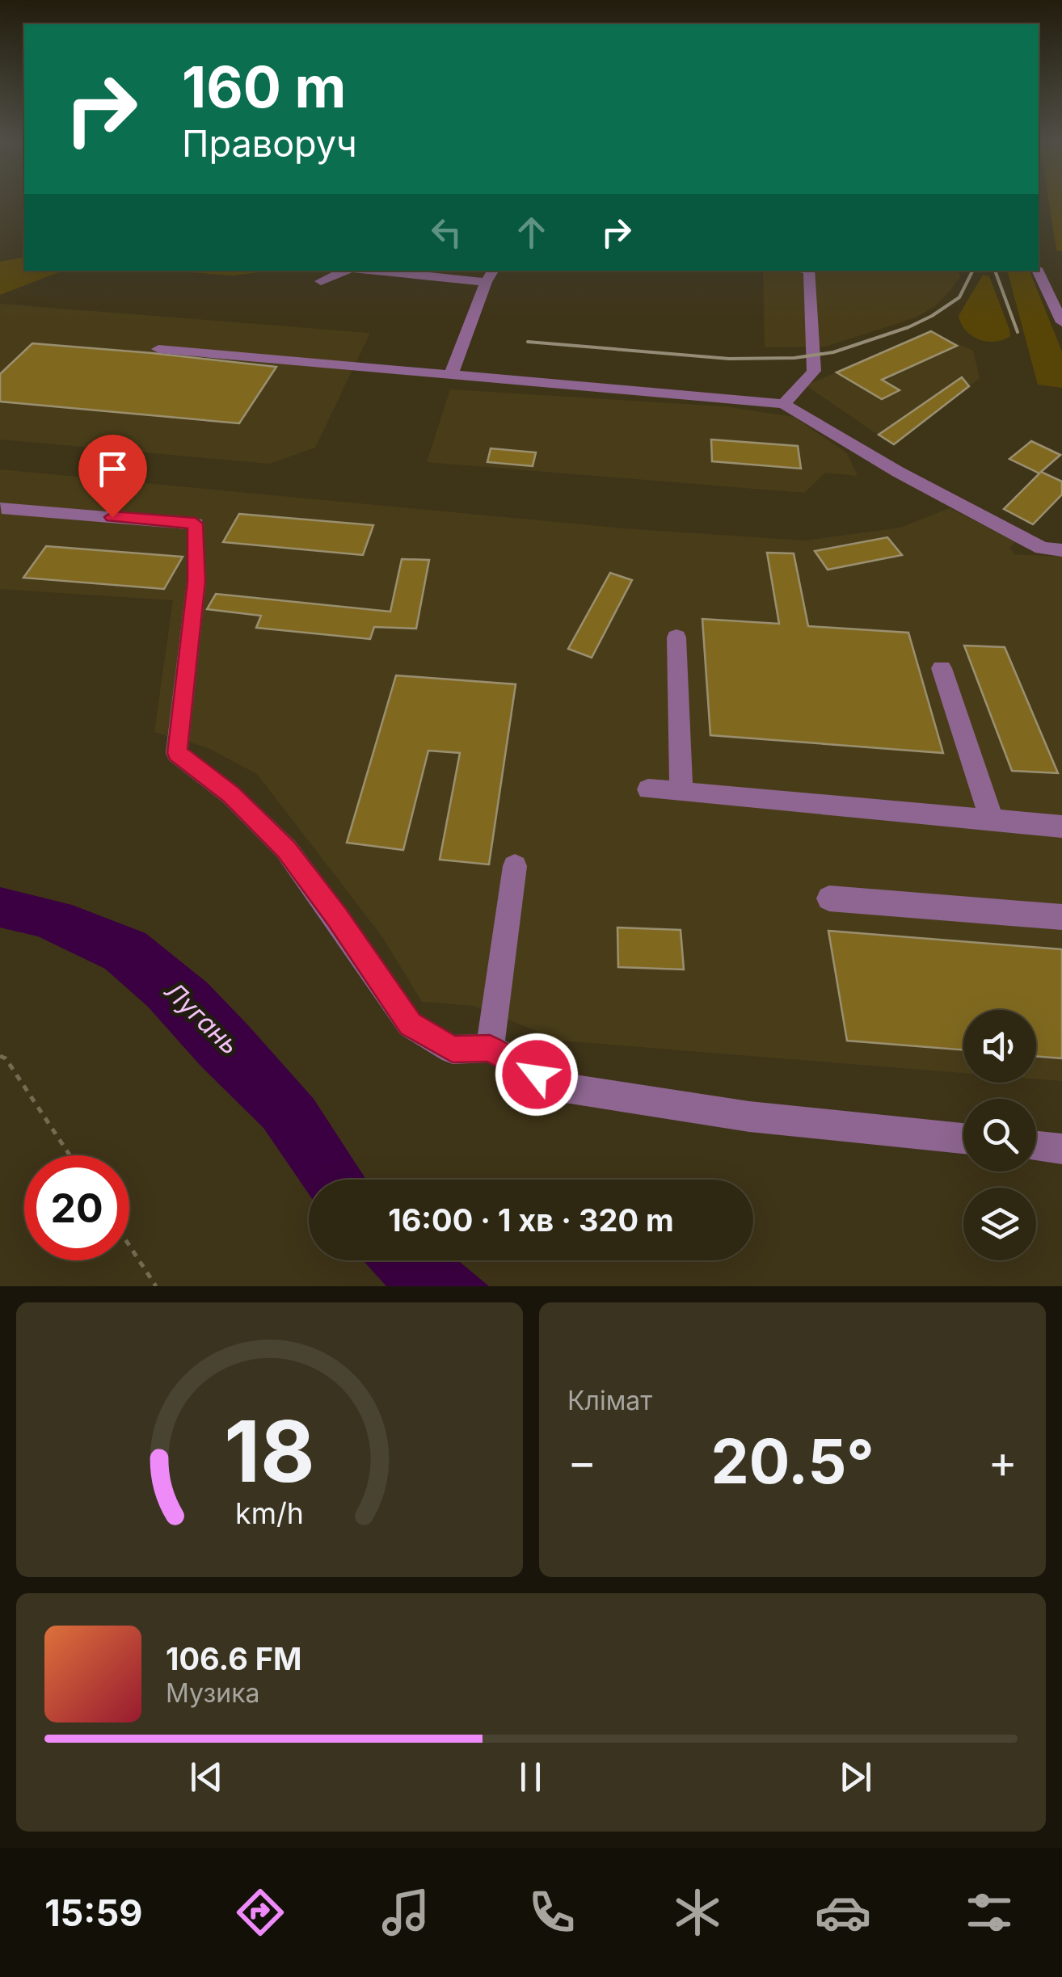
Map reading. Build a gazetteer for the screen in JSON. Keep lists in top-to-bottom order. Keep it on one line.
{"water":["Лугань"],"page":{"turn":["160 m","Праворуч"],"limit":"20","trip":"16:00 · 1 хв · 320 m","tile":"Клімат","heat":["−","20.5°","+"],"song":["106.6 FM","Музика"],"tabs":"15:59","gauge":["18","km/h"]}}
